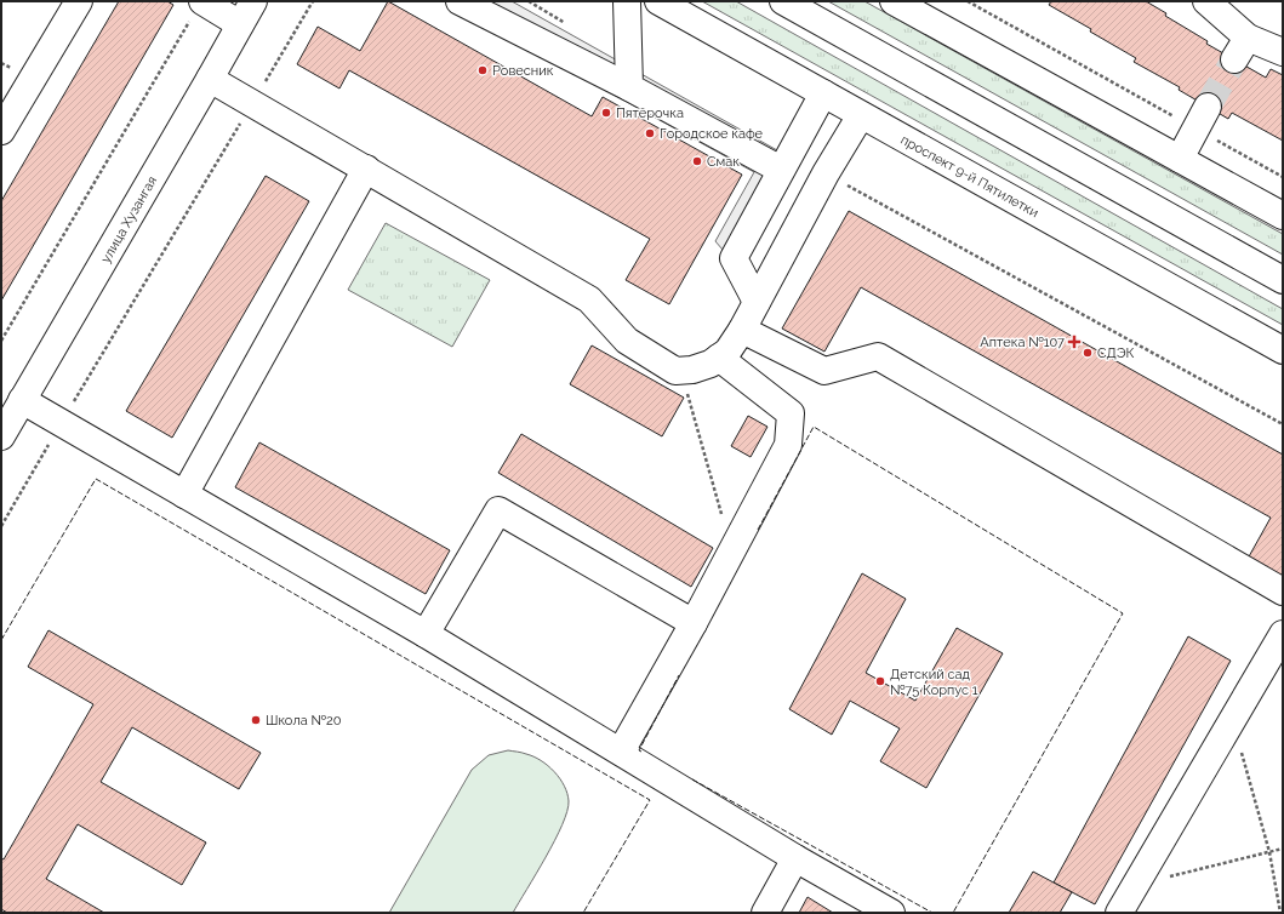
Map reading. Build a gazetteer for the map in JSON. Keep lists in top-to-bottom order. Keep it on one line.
{"streets":{"main road":["проспект 9-й Пятилетки","улица Хузангая"]},"places":{"other":["Ровесник","Пятёрочка","Городское кафе","Смак","СДЭК","Детский сад №75 Корпус 1","Школа №20"],"health":["Аптека №107"]}}
